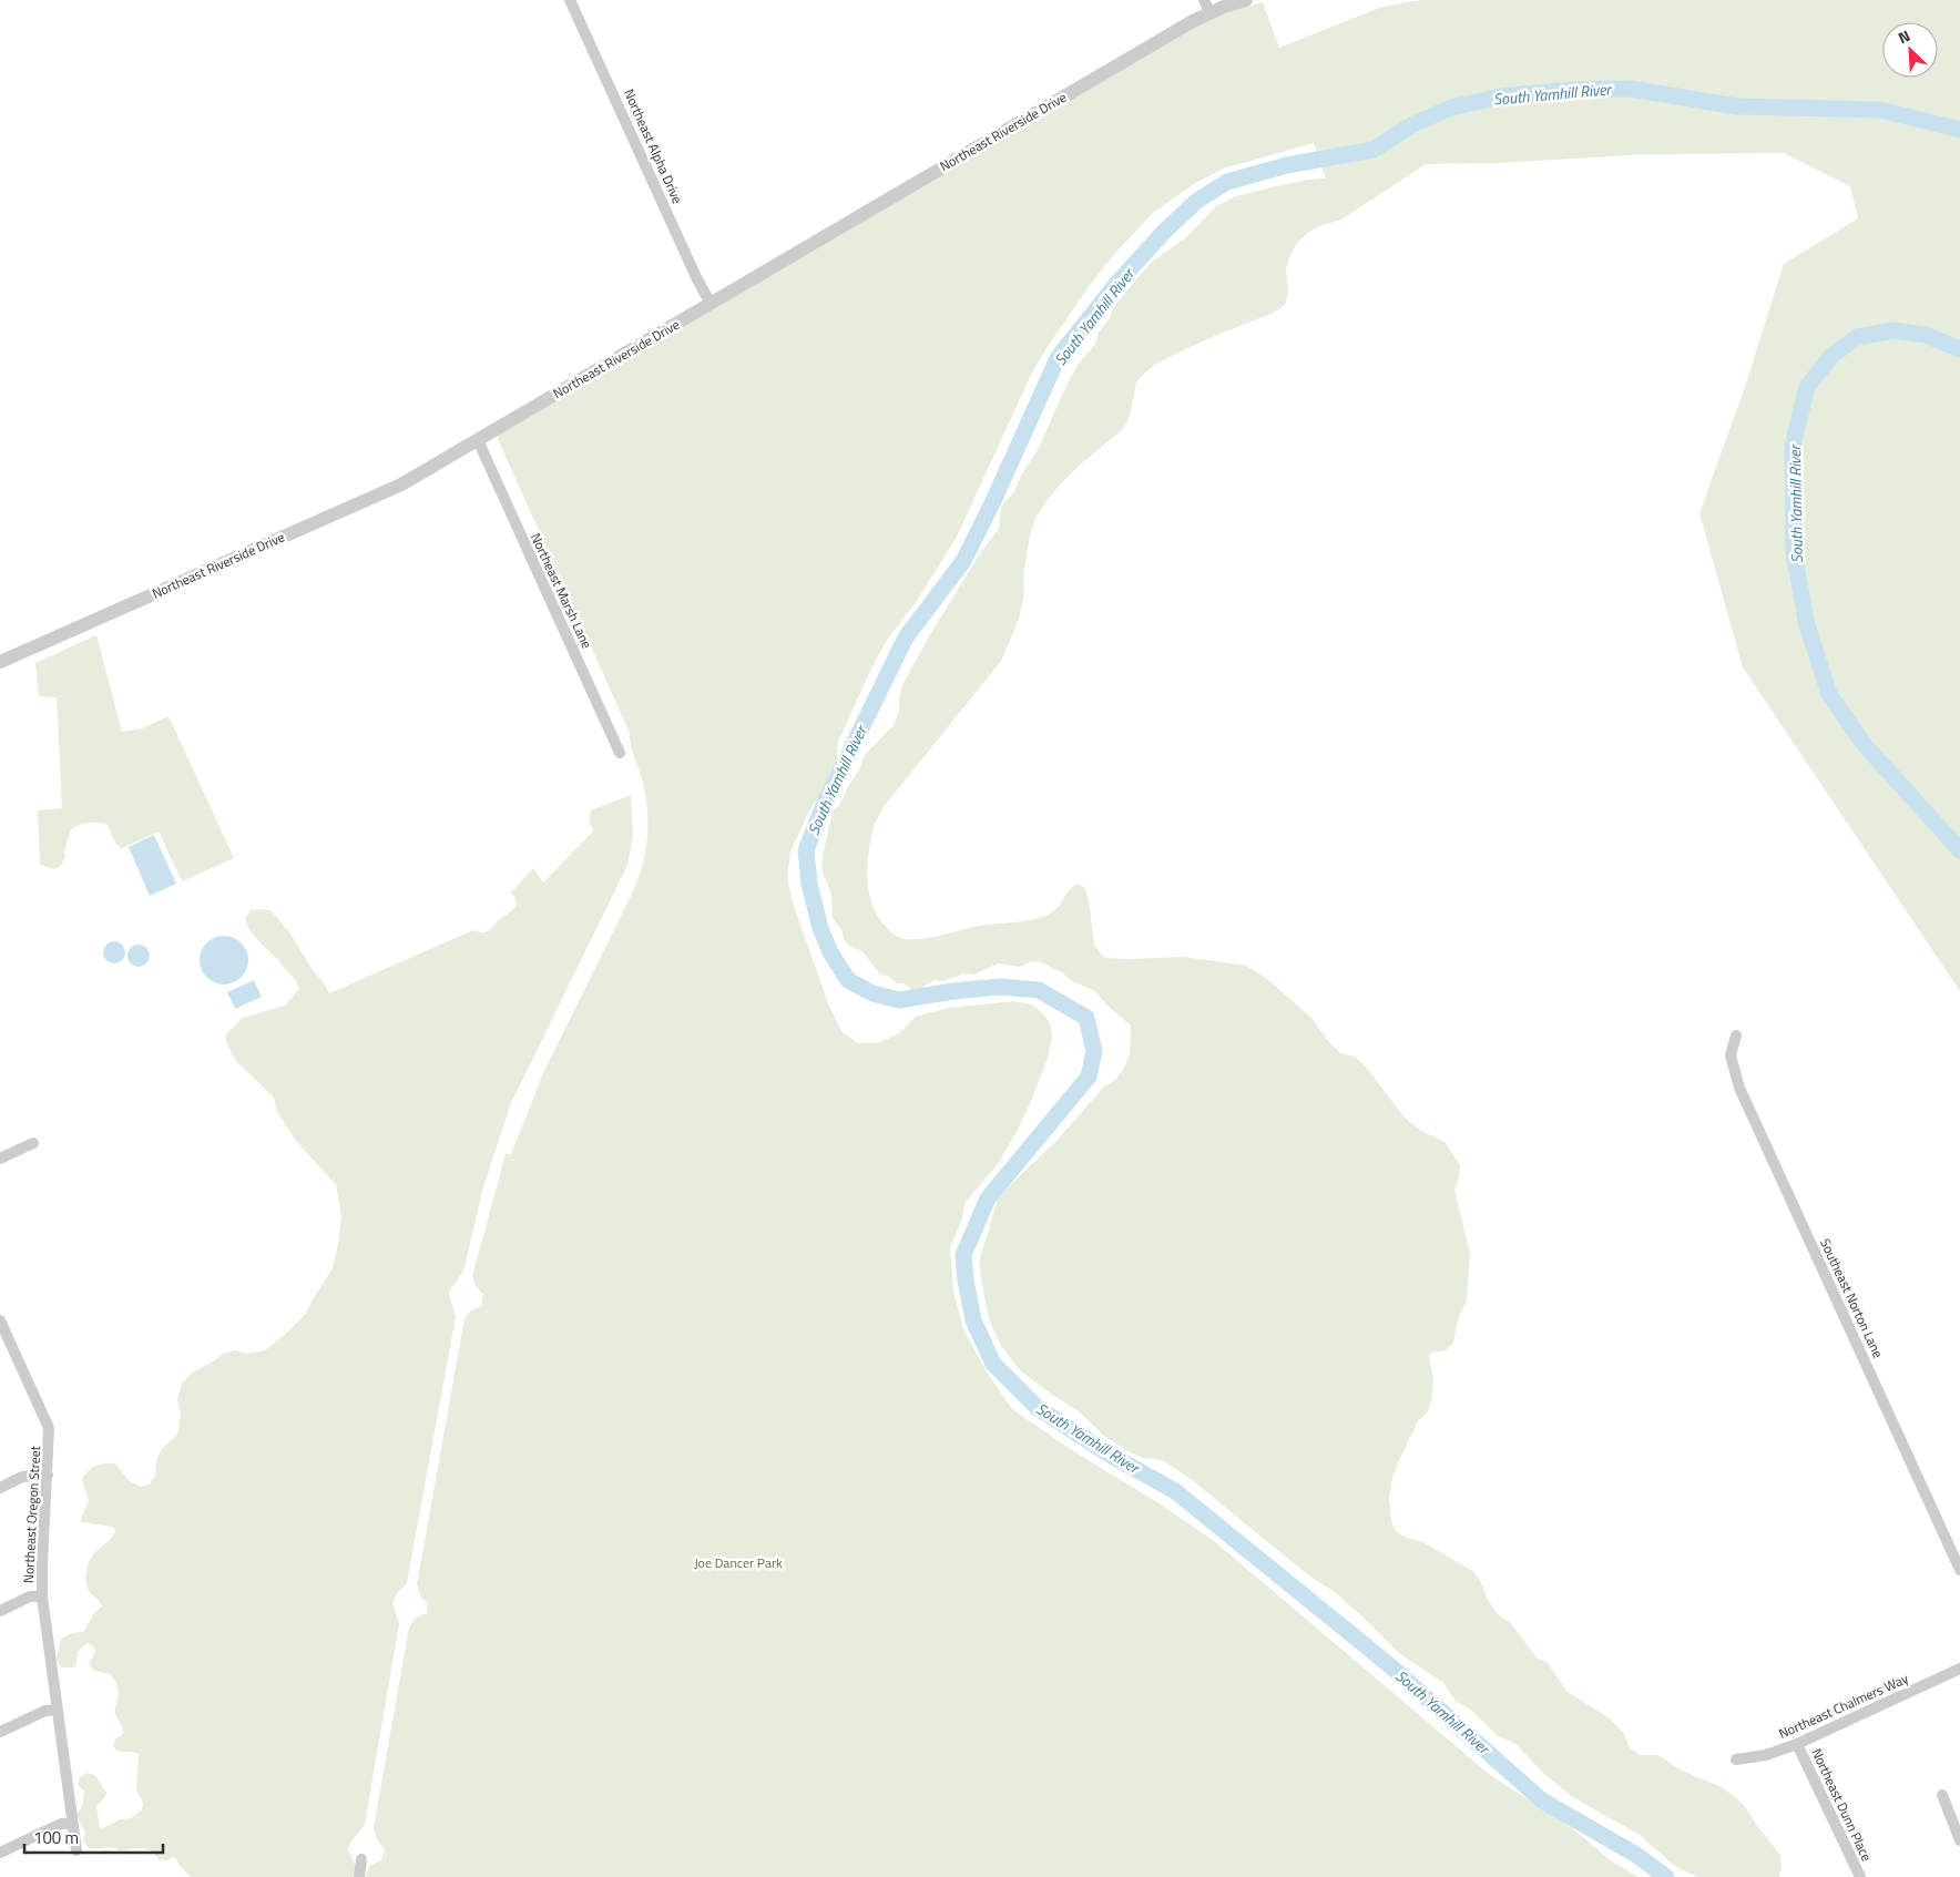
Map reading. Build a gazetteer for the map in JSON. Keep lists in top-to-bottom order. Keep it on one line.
{"streets":{"street":["Northeast Riverside Drive","Northeast Alpha Drive","Northeast Marsh Lane","Southeast Norton Lane","Northeast Oregon Street","Northeast Chalmers Way","Northeast Dunn Place"]},"crossings":[["Northeast Riverside Drive","Northeast Alpha Drive"],["Northeast Riverside Drive","Northeast Marsh Lane"],["Northeast Chalmers Way","Northeast Dunn Place"]],"water":["South Yamhill River"],"parks":["Joe Dancer Park"],"scale_bar":"100 m","north":"top left"}
